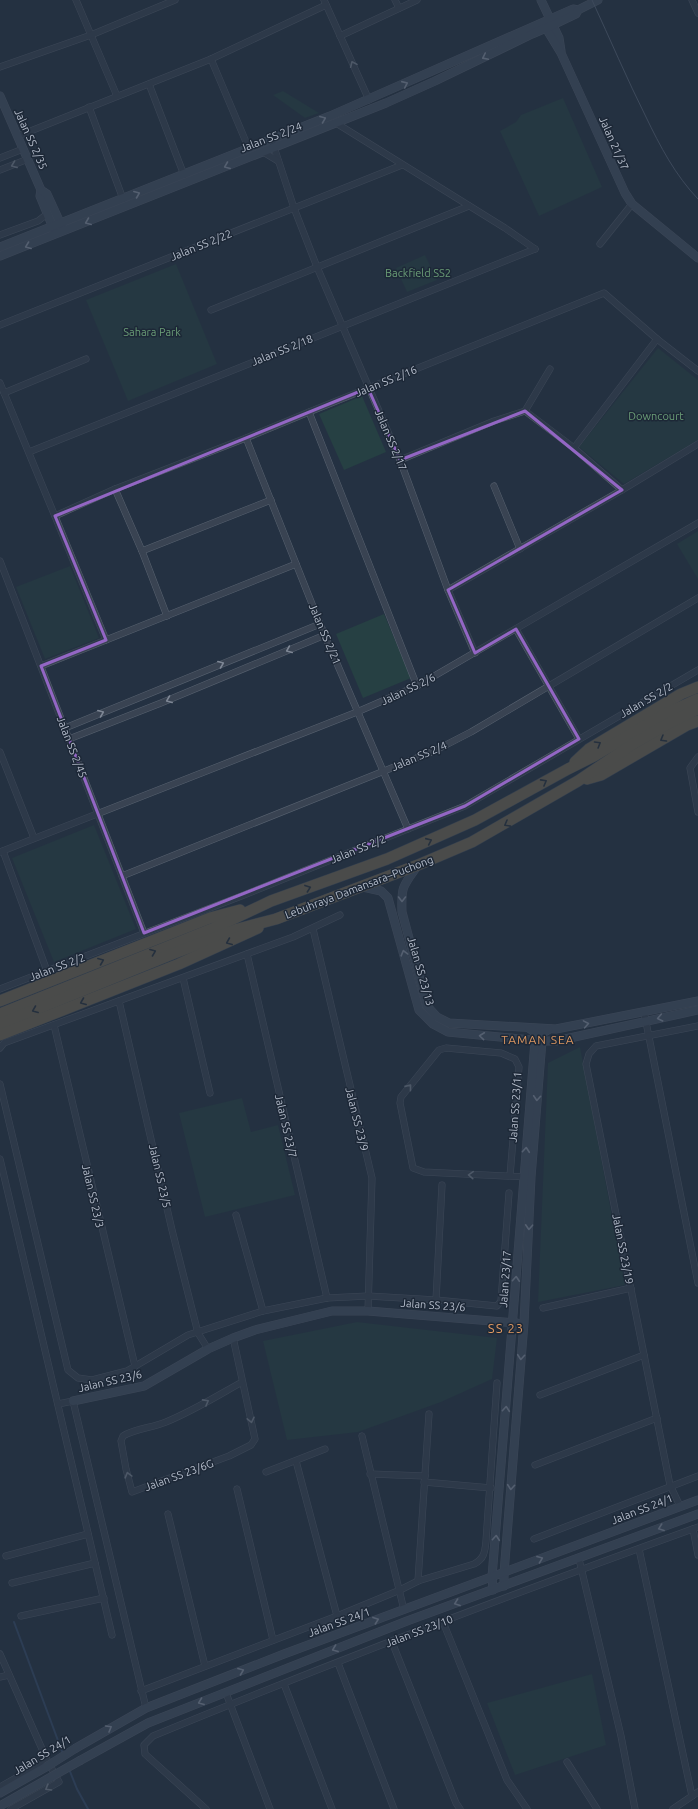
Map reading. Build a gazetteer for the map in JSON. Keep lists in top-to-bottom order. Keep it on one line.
{"streets":{"highway":["Lebuhraya Damansara–Puchong"],"main road":["Jalan SS 2/24","Jalan SS 2/35","Jalan 21/37","Jalan SS 23/13","Jalan 23/17","Jalan SS 23/6","Jalan SS 24/1"],"street":["Jalan SS 2/22","Jalan SS 2/18","Jalan SS 2/16","Jalan SS 2/17","Jalan SS 2/21","Jalan SS 2/6","Jalan SS 2/2","Jalan SS 2/45","Jalan SS 2/4","Jalan SS 23/11","Jalan SS 23/9","Jalan SS 23/7","Jalan SS 23/5","Jalan SS 23/3","Jalan SS 23/19","Jalan SS 23/6G","Jalan SS 23/10"]},"crossings":[["Jalan SS 2/24","Jalan SS 2/35"],["Jalan SS 2/24","Jalan 21/37"],["Jalan SS 2/24","Jalan SS 2/17"],["Jalan SS 2/22","Jalan SS 2/17"],["Jalan SS 2/18","Jalan SS 2/17"],["Jalan SS 2/16","Jalan SS 2/17"],["Jalan SS 2/16","Jalan SS 2/21"],["Jalan SS 2/17","Jalan SS 2/6"],["Jalan SS 2/21","Jalan SS 2/6"],["Jalan SS 2/21","Jalan SS 2/2"],["Jalan SS 2/21","Jalan SS 2/4"],["Jalan SS 2/6","Jalan SS 2/45"],["Jalan SS 2/2","Jalan SS 2/45"],["Jalan SS 2/45","Jalan SS 2/4"],["Lebuhraya Damansara–Puchong","Jalan SS 23/13"],["Jalan SS 23/13","Jalan 23/17"],["Jalan SS 23/11","Jalan 23/17"],["Jalan SS 23/9","Jalan SS 23/6"],["Jalan SS 23/5","Jalan SS 23/6"],["Jalan SS 23/19","Jalan SS 24/1"],["Jalan 23/17","Jalan SS 23/6"],["Jalan 23/17","Jalan SS 24/1"],["Jalan SS 23/6","Jalan SS 23/6G"],["Jalan SS 23/6","Jalan SS 24/1"]],"districts":["TAMAN SEA","SS 23"],"parks":["Backfield SS2","Sahara Park","Downcourt"]}
